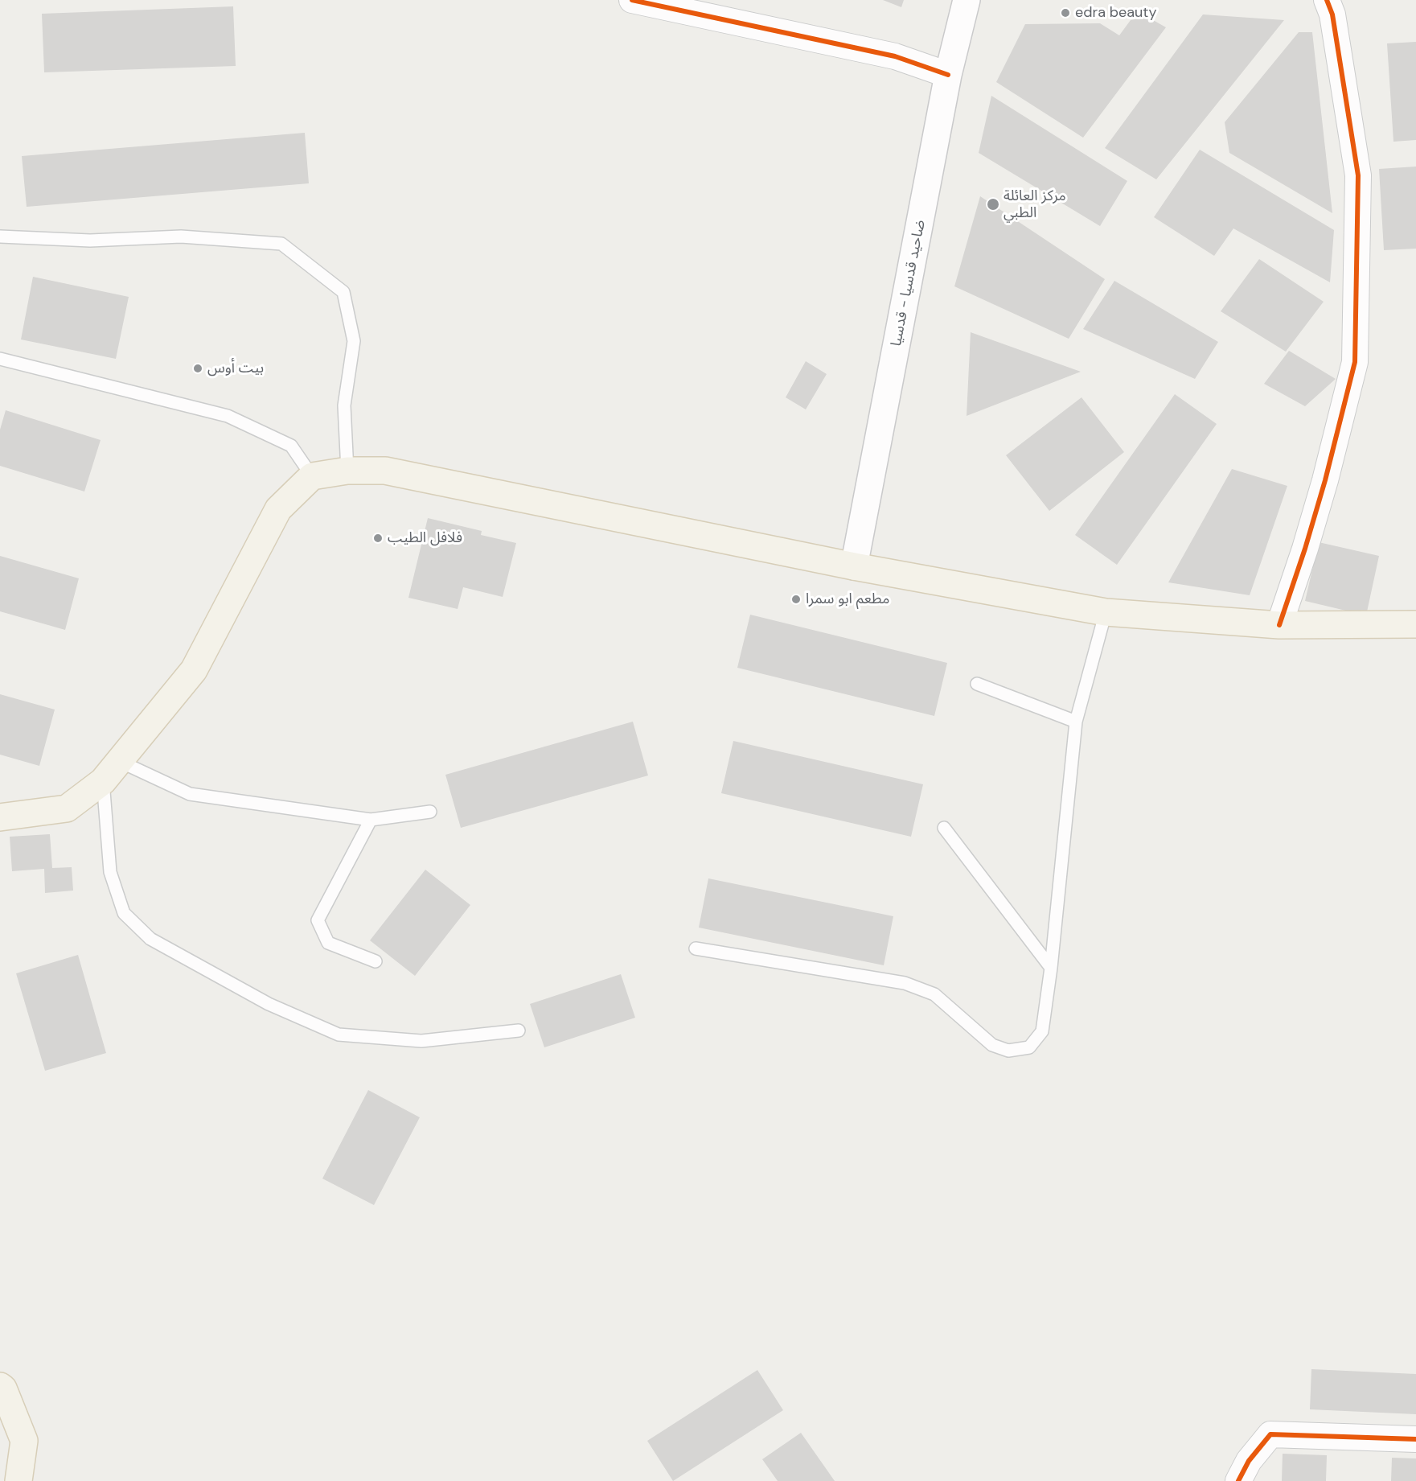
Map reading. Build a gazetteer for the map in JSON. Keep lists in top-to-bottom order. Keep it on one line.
{"streets":{"main road":["ضاحيد قدسيا - قدسيا"]},"places":["edra beauty","مركز العائلة الطبي","بيت أوس","فلافل الطيب","مطعم ابو سمرا"]}
